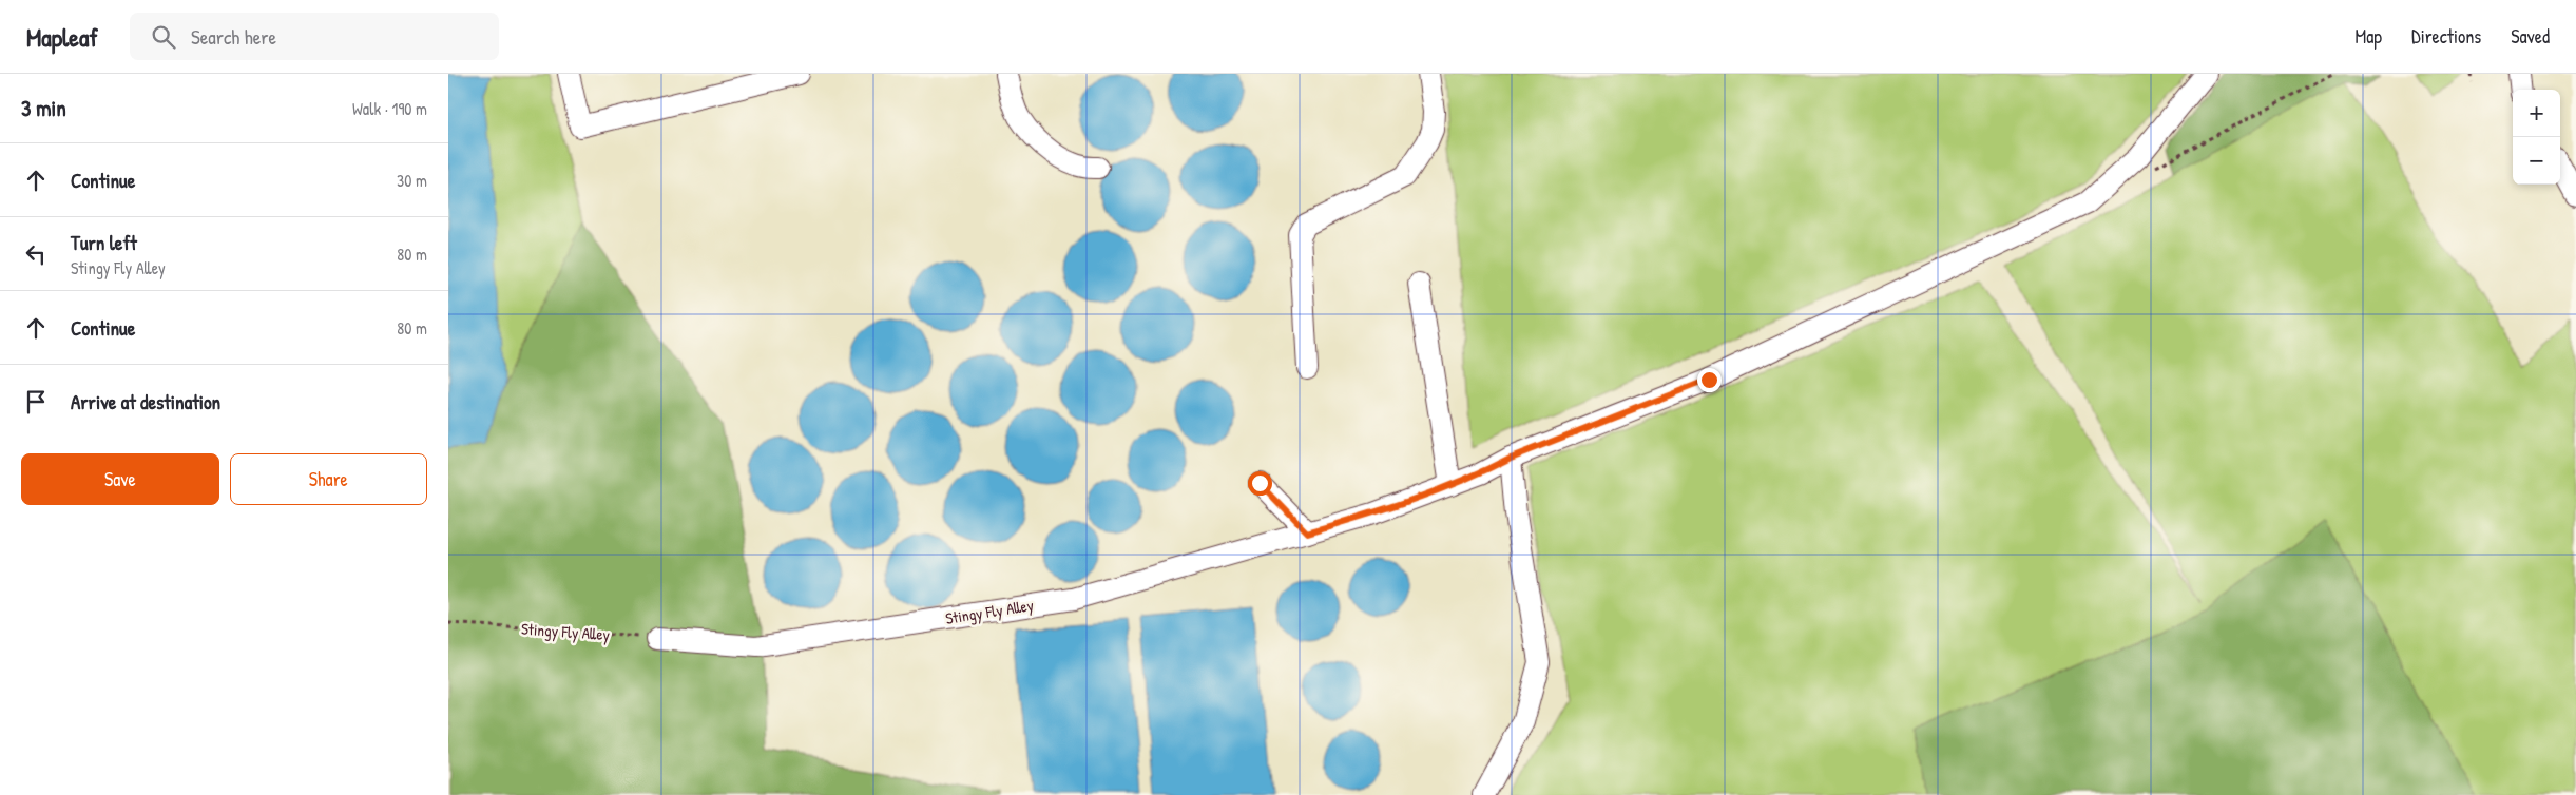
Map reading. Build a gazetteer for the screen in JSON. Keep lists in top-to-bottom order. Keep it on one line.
{"streets":{"lane":["Stingy Fly Alley"]},"page":{"header":"Mapleaf","search":"Search here","nav":["Map","Directions","Saved"],"heading":["3 min","Walk · 190 m"],"map_buttons":["+","−"],"list":[["Continue","30 m"],["Turn left","Stingy Fly Alley","80 m"],["Continue","80 m"],"Arrive at destination"],"buttons":["Save","Share"]}}
